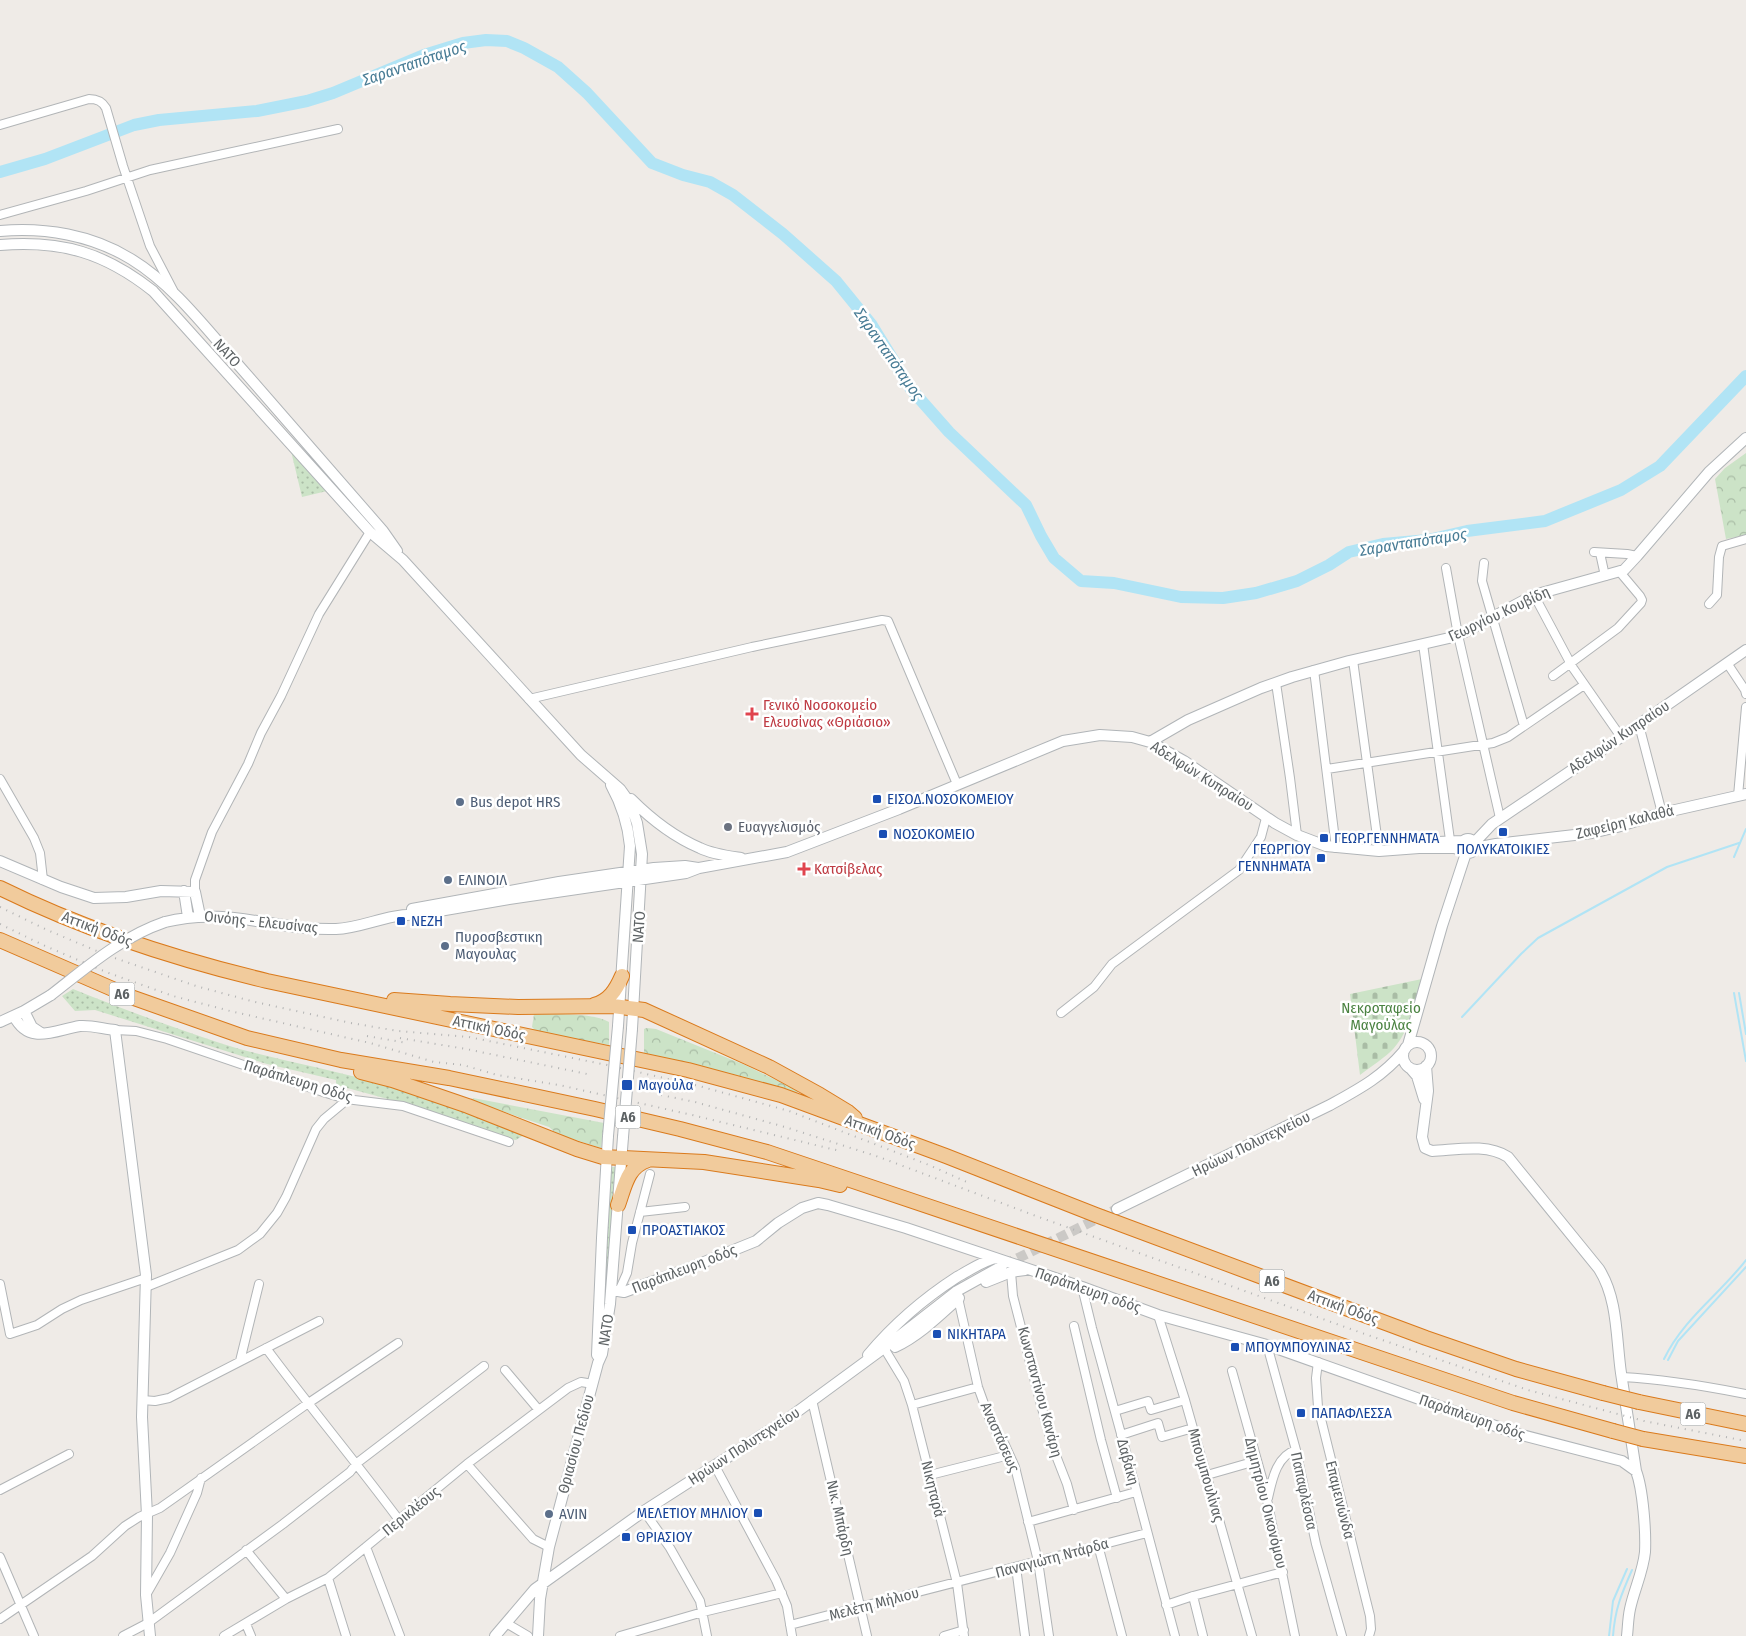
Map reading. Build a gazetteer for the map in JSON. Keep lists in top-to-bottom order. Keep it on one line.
{"streets":{"highway":["Αττική Οδός","Α6"],"main road":["ΝΑΤΟ","Γεωργίου Κουβίδη","Αδελφών Κυπραίου","Ζαφείρη Καλαθά","Οινόης - Ελευσίνας","Ηρώων Πολυτεχνείου","Παράπλευρη οδός","Θριασίου Πεδίου"],"street":["Παράπλευρη Οδός","Κωνσταντίνου Κανάρη","Αναστάσεως","Δαβάκη","Μπουμπουλίνας","Νικηταρά","Παπαφλέσσα","Επαμεινώνδα","Δημητρίου Οικονόμου","Περικλέους","Νικ. Μπάρδη","Παναγιώτη Ντάρδα","Μελέτη Μήλιου"]},"crossings":[["ΝΑΤΟ","Αδελφών Κυπραίου"],["ΝΑΤΟ","Οινόης - Ελευσίνας"],["ΝΑΤΟ","Παράπλευρη οδός"],["ΝΑΤΟ","Θριασίου Πεδίου"],["Γεωργίου Κουβίδη","Αδελφών Κυπραίου"],["Αδελφών Κυπραίου","Ζαφείρη Καλαθά"],["Αδελφών Κυπραίου","Οινόης - Ελευσίνας"],["Αδελφών Κυπραίου","Ηρώων Πολυτεχνείου"],["Ζαφείρη Καλαθά","Ηρώων Πολυτεχνείου"],["Ηρώων Πολυτεχνείου","Παράπλευρη οδός"],["Ηρώων Πολυτεχνείου","Κωνσταντίνου Κανάρη"],["Ηρώων Πολυτεχνείου","Θριασίου Πεδίου"],["Ηρώων Πολυτεχνείου","Νικηταρά"],["Ηρώων Πολυτεχνείου","Νικ. Μπάρδη"],["Παράπλευρη οδός","Κωνσταντίνου Κανάρη"],["Παράπλευρη οδός","Δαβάκη"],["Παράπλευρη οδός","Μπουμπουλίνας"],["Παράπλευρη οδός","Παπαφλέσσα"],["Παράπλευρη οδός","Επαμεινώνδα"],["Αναστάσεως","Παναγιώτη Ντάρδα"],["Θριασίου Πεδίου","Περικλέους"],["Δαβάκη","Παναγιώτη Ντάρδα"],["Νικηταρά","Παναγιώτη Ντάρδα"],["Νικηταρά","Μελέτη Μήλιου"],["Νικ. Μπάρδη","Μελέτη Μήλιου"],["Παναγιώτη Ντάρδα","Μελέτη Μήλιου"]],"water":["Σαρανταπόταμος"],"parks":["Νεκροταφείο Μαγούλας"],"places":{"health":["Γενικό Νοσοκομείο Ελευσίνας «Θριάσιο»","Κατσίβελας"],"transit":["ΕΙΣΟΔ.ΝΟΣΟΚΟΜΕΙΟΥ","ΠΟΛΥΚΑΤΟΙΚΙΕΣ","ΝΟΣΟΚΟΜΕΙΟ","ΓΕΩΡ.ΓΕΝΝΗΜΑΤΑ","ΓΕΩΡΓΙΟΥ ΓΕΝΝΗΜΑΤΑ","ΝΕΖΗ","Μαγούλα","ΠΡΟΑΣΤΙΑΚΟΣ","ΝΙΚΗΤΑΡΑ","ΜΠΟΥΜΠΟΥΛΙΝΑΣ","ΠΑΠΑΦΛΕΣΣΑ","ΜΕΛΕΤΙΟΥ ΜΗΛΙΟΥ","ΘΡΙΑΣΙΟΥ"],"other":["Bus depot HRS","Ευαγγελισμός","ΕΛΙΝΟΙΛ","Πυροσβεστικη Μαγουλας","AVIN"]}}
